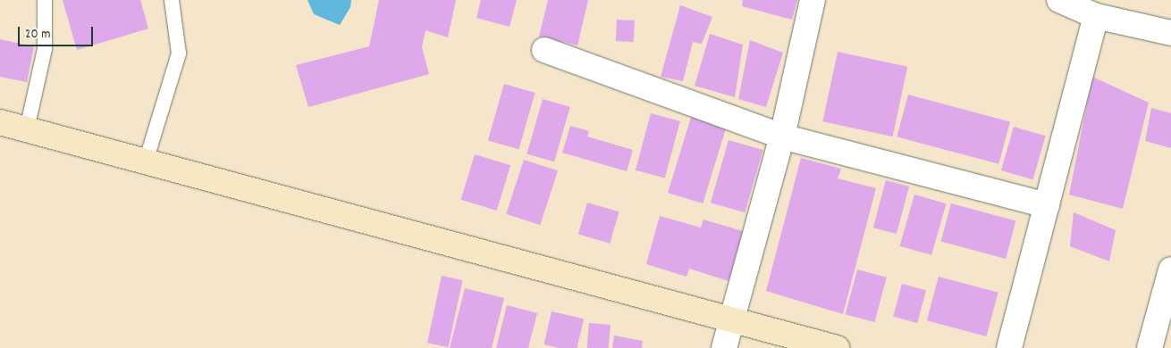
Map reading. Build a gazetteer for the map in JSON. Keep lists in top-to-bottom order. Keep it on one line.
{"scale_bar":"20 m"}
